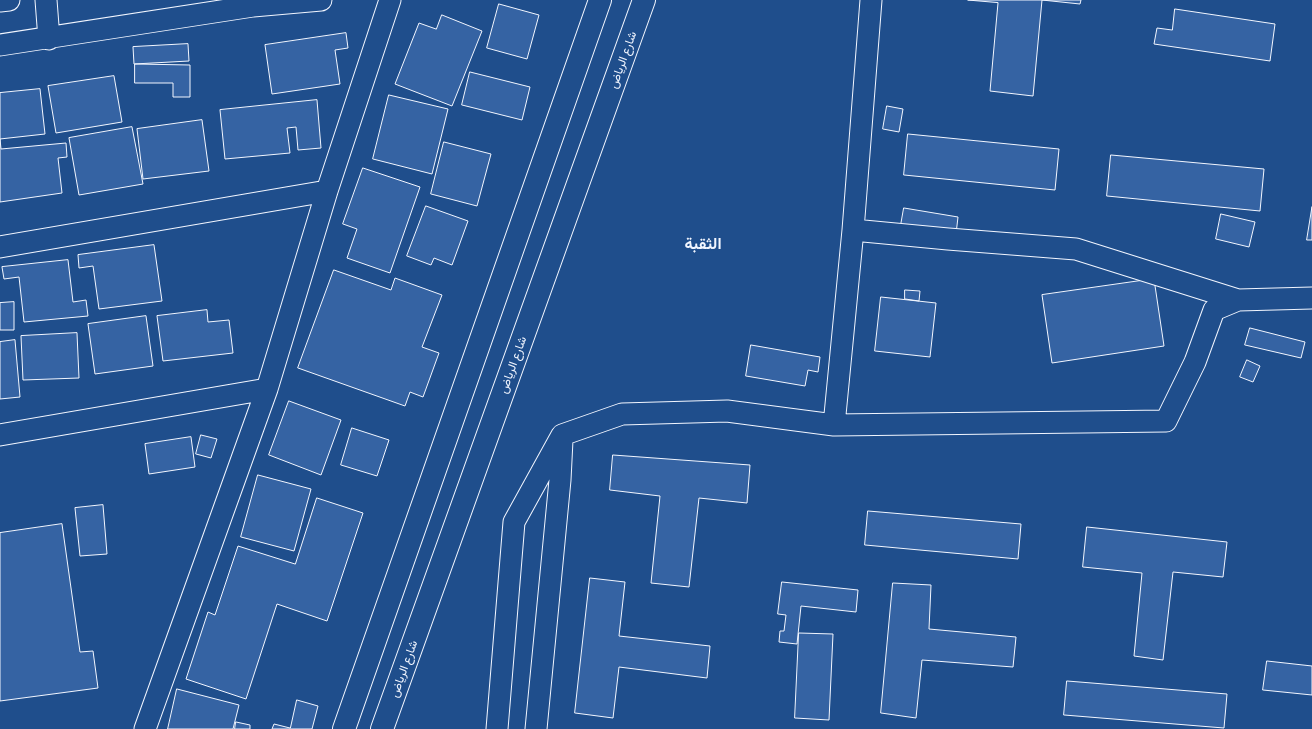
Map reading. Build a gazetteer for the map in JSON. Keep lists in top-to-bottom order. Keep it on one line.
{"streets":{"main road":["شارع الرياض"]},"districts":["الثقبة"]}
